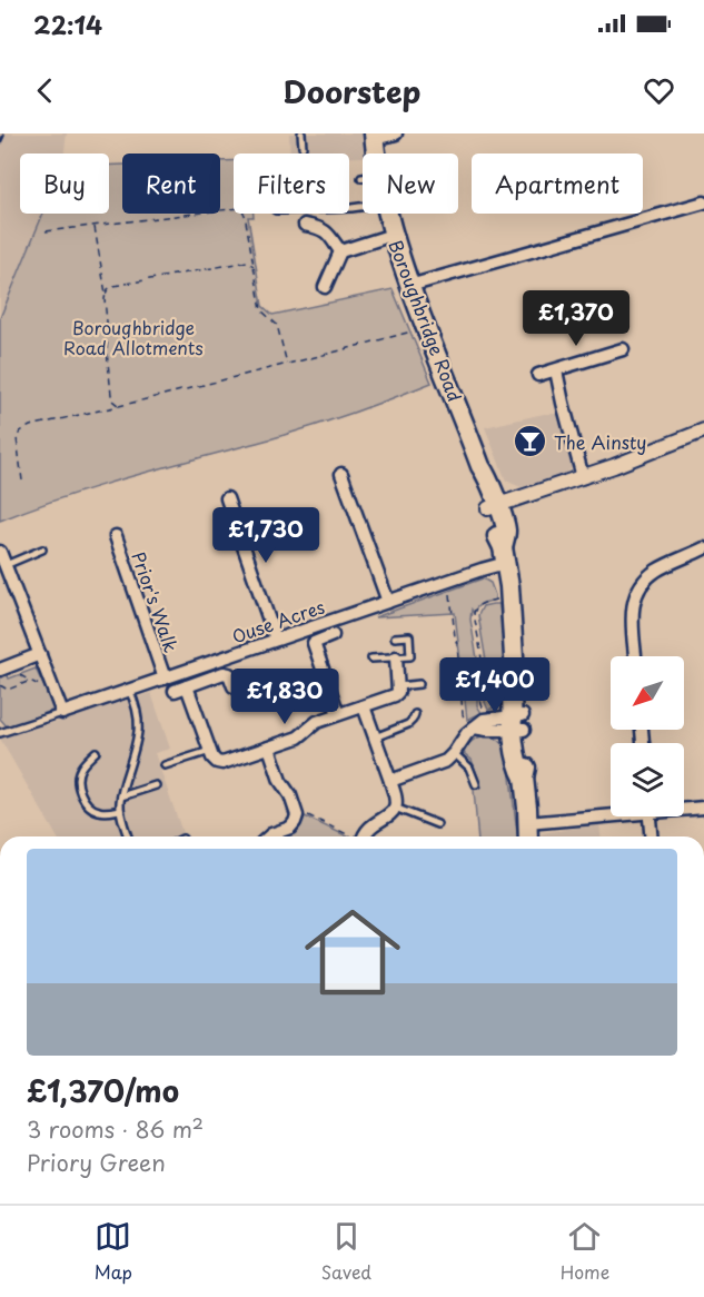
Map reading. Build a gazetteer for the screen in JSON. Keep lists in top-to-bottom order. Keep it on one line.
{"streets":{"main road":["Boroughbridge Road"],"street":["Prior's Walk","Ouse Acres"]},"crossings":[["Boroughbridge Road","Ouse Acres"],["Prior's Walk","Ouse Acres"]],"parks":["Boroughbridge Road Allotments"],"places":{"bar":["The Ainsty"]},"north":"bottom left","page":{"status":"22:14","header":"Doorstep","chip":["Buy","Rent","Filters","New","Apartment"],"price":["£1,370","£1,730","£1,400","£1,830"],"list":[{"name":"£1,370/mo","note":"3 rooms · 86 m² · Priory Green"}],"tabs":["Map","Saved","Home"]}}
